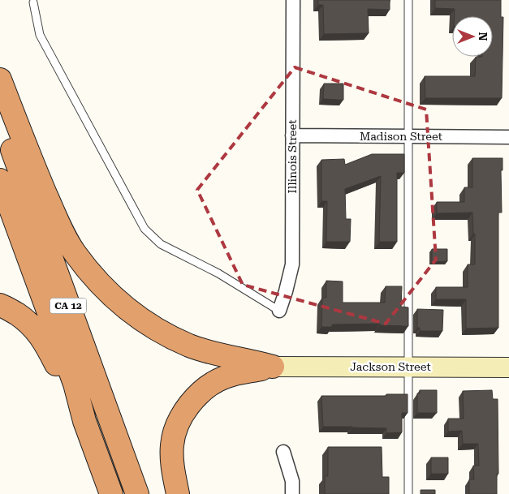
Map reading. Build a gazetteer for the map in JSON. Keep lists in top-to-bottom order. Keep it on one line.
{"streets":{"highway":["CA 12"],"street":["Madison Street","Illinois Street","Jackson Street"]},"crossings":[["Madison Street","Illinois Street"]],"north":"right"}
